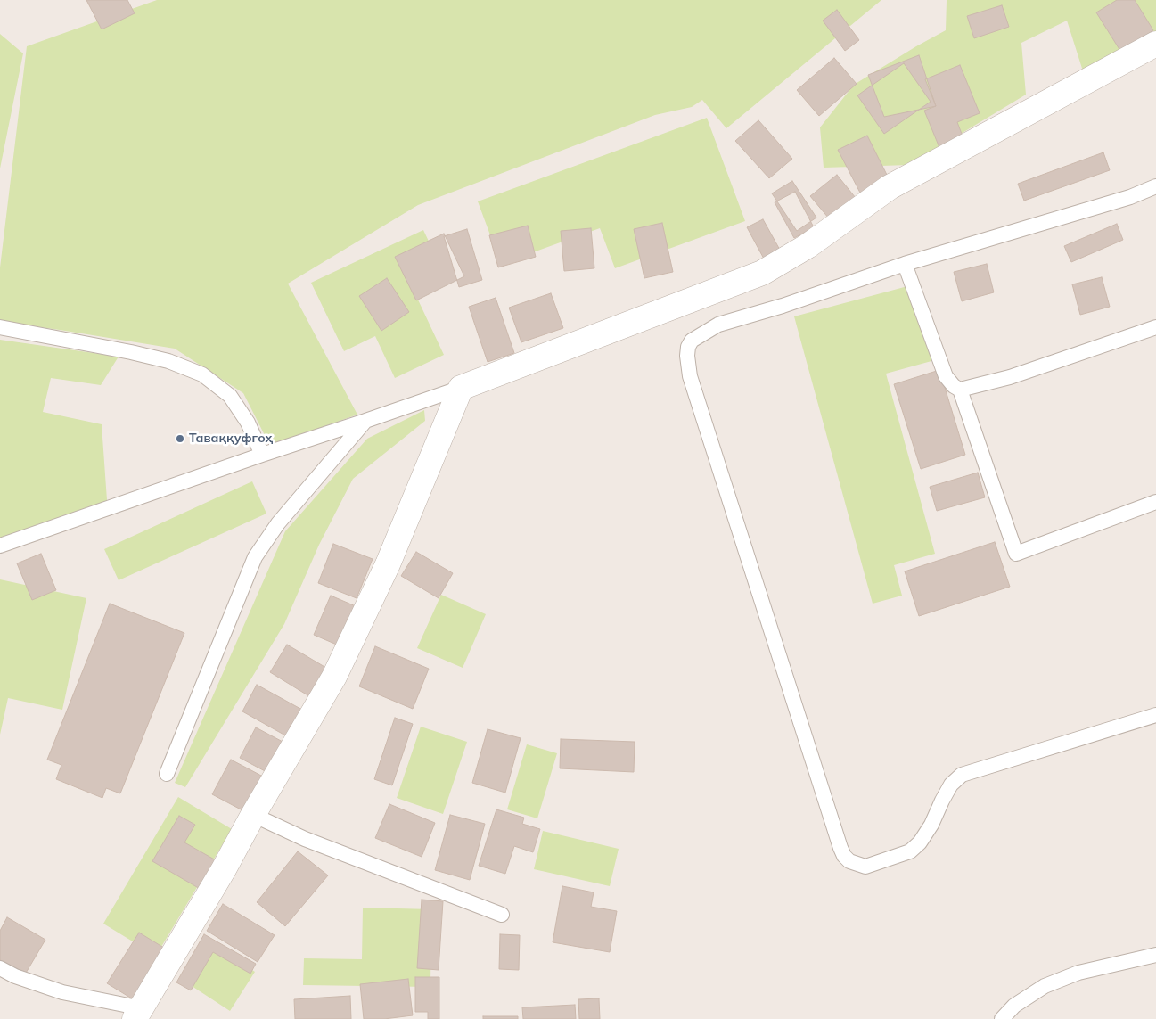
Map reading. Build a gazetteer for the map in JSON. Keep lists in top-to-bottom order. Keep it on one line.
{"places":["Таваққуфгоҳ"]}
